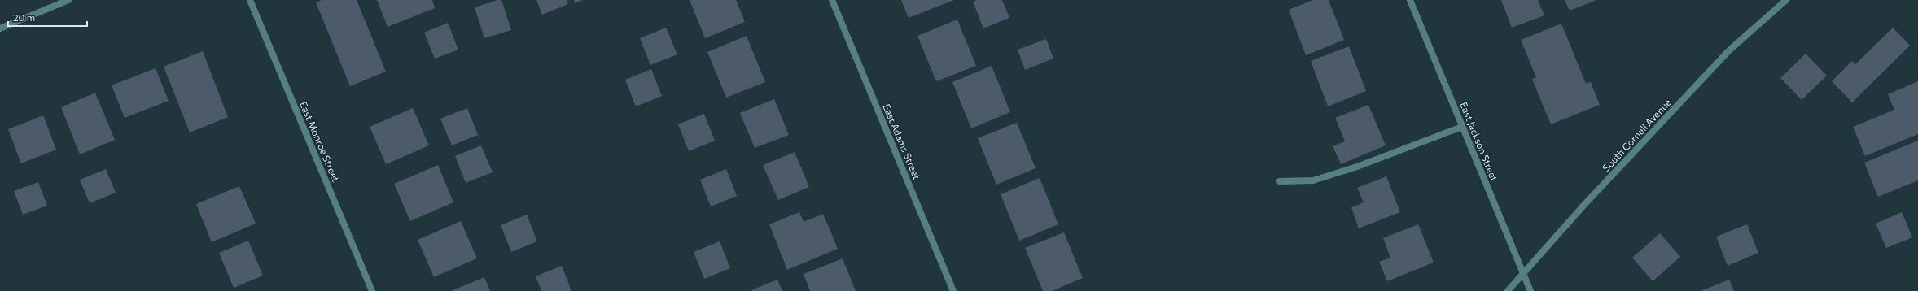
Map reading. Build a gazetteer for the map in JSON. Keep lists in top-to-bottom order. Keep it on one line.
{"streets":{"street":["South Cornell Avenue","East Monroe Street","East Adams Street","East Jackson Street"]},"crossings":[["South Cornell Avenue","East Jackson Street"]],"scale_bar":"20 m"}
